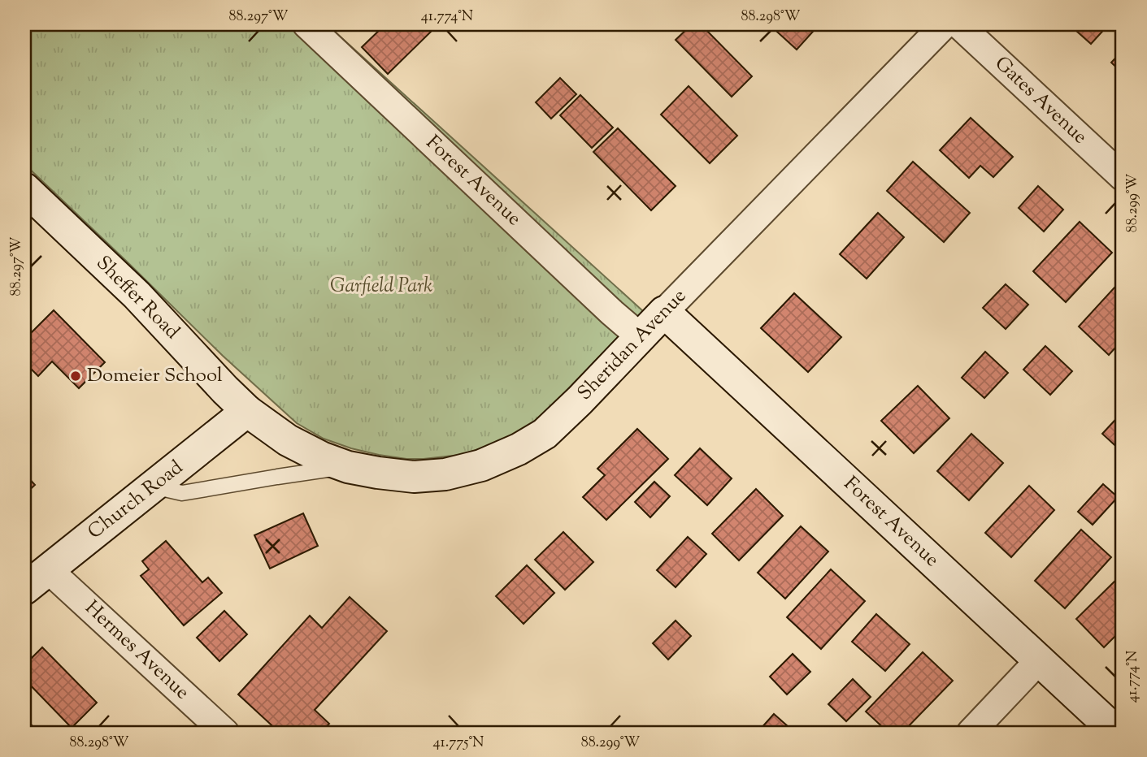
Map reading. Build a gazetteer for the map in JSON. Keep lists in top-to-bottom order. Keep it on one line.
{"streets":{"street":["Gates Avenue","Forest Avenue","Sheffer Road","Sheridan Avenue","Church Road","Hermes Avenue"]},"crossings":[["Forest Avenue","Sheridan Avenue"],["Sheffer Road","Sheridan Avenue"],["Sheffer Road","Church Road"],["Sheridan Avenue","Church Road"],["Church Road","Hermes Avenue"]],"parks":["Garfield Park"],"places":["Domeier School"],"coordinates":["88.297°W","41.774°N","88.298°W","88.299°W","41.775°N"]}
